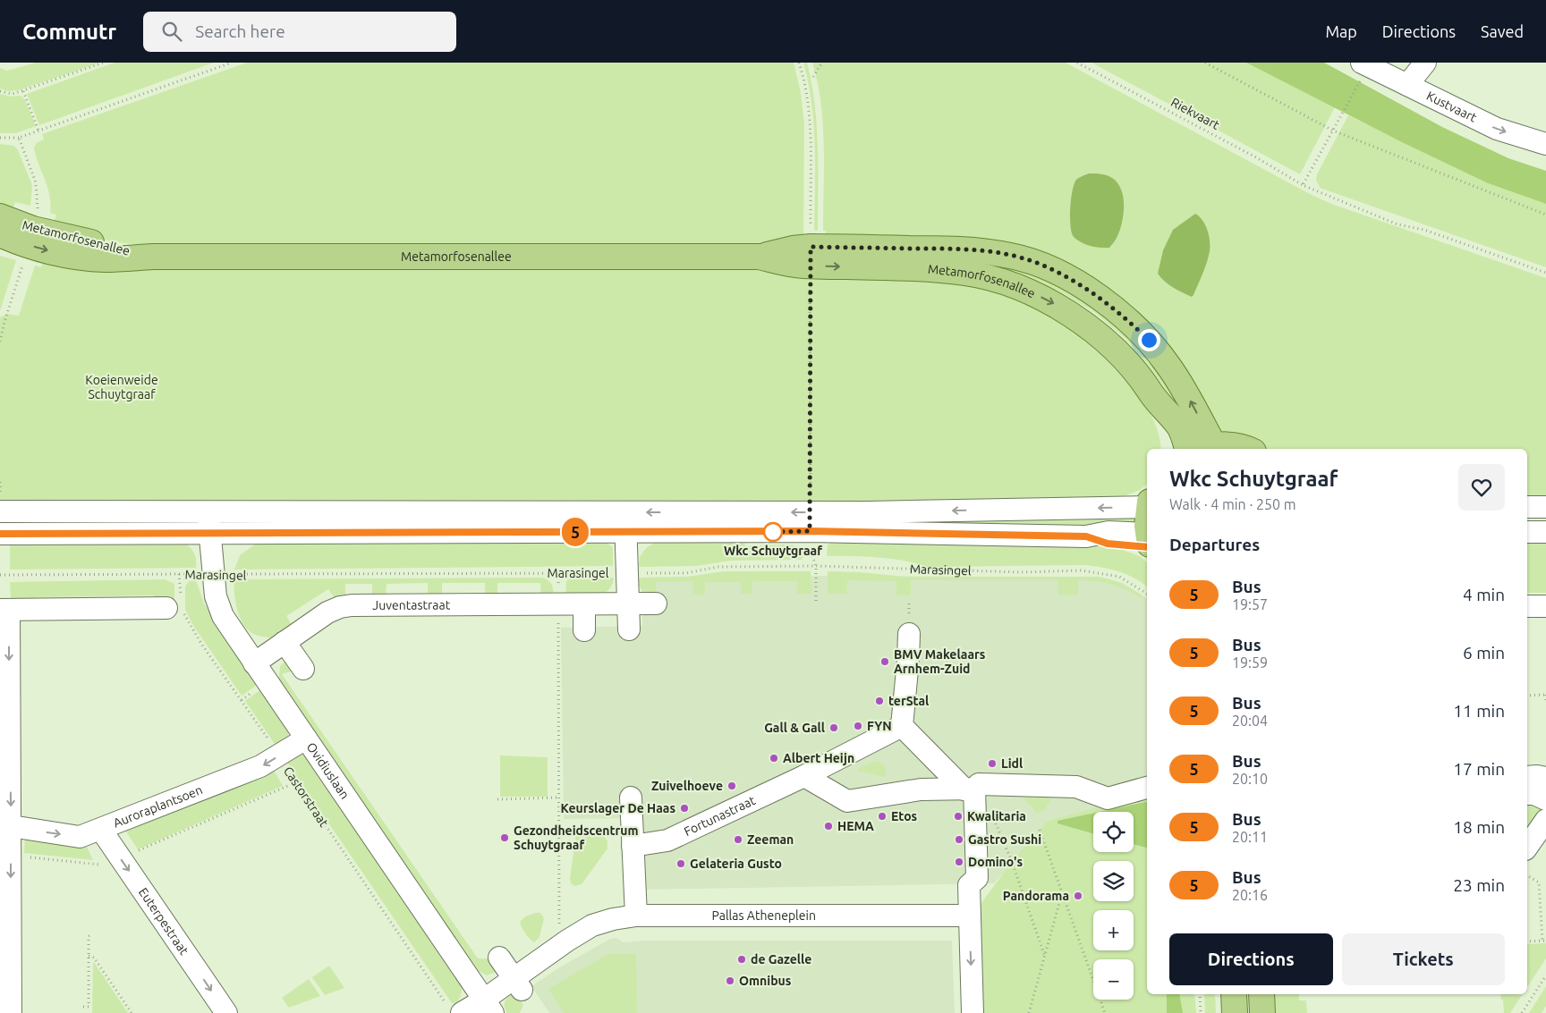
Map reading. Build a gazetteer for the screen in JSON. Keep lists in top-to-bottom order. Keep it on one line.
{"streets":{"main road":["Metamorfosenallee"],"street":["Kustvaart","Juventastraat","Ovidiuslaan","Auroraplantsoen","Fortunastraat","Pallas Atheneplein","Euterpestraat"],"path":["Riekvaart","Marasingel","Castorstraat"]},"crossings":[["Marasingel","Ovidiuslaan"],["Marasingel","Castorstraat"],["Juventastraat","Ovidiuslaan"],["Ovidiuslaan","Auroraplantsoen"],["Ovidiuslaan","Pallas Atheneplein"],["Castorstraat","Auroraplantsoen"],["Castorstraat","Pallas Atheneplein"],["Auroraplantsoen","Euterpestraat"]],"one_way":["Kustvaart","Euterpestraat"],"parks":["Koeienweide Schuytgraaf"],"places":["Wkc Schuytgraaf","BMV Makelaars Arnhem-Zuid","terStal","FYN","Gall & Gall","Albert Heijn","Lidl","Zuivelhoeve","Keurslager De Haas","Etos","Kwalitaria","HEMA","Gezondheidscentrum Schuytgraaf","Zeeman","Gastro Sushi","Domino's","Gelateria Gusto","Pandorama","de Gazelle","Omnibus"],"lines":["bus line 5"],"page":{"header":"Commutr","search":"Search here","nav":["Map","Directions","Saved"],"on_map":"5","heading":[["Wkc Schuytgraaf","Walk · 4 min · 250 m"],"Departures"],"list":[{"mark":"5","name":"Bus","note":"19:57","value":"4 min"},{"mark":"5","name":"Bus","note":"19:59","value":"6 min"},{"mark":"5","name":"Bus","note":"20:04","value":"11 min"},{"mark":"5","name":"Bus","note":"20:10","value":"17 min"},{"mark":"5","name":"Bus","note":"20:11","value":"18 min"},{"mark":"5","name":"Bus","note":"20:16","value":"23 min"}],"map_buttons":["+","−"],"buttons":["Directions","Tickets"]}}
